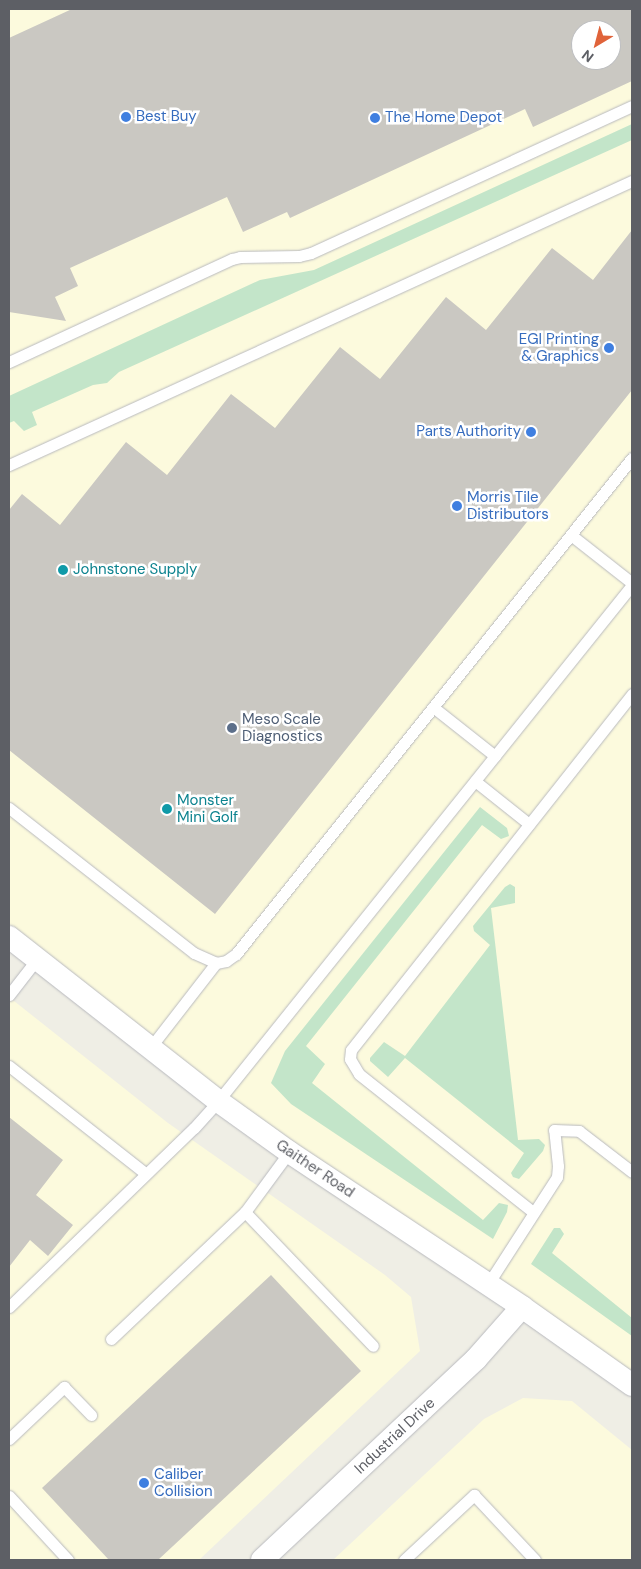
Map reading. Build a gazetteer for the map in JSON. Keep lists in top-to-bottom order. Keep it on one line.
{"streets":{"street":["Gaither Road","Industrial Drive"]},"crossings":[["Gaither Road","Industrial Drive"]],"places":["Best Buy","The Home Depot","EGI Printing & Graphics","Parts Authority","Morris Tile Distributors","Johnstone Supply","Meso Scale Diagnostics","Monster Mini Golf","Caliber Collision"],"north":"bottom left"}
